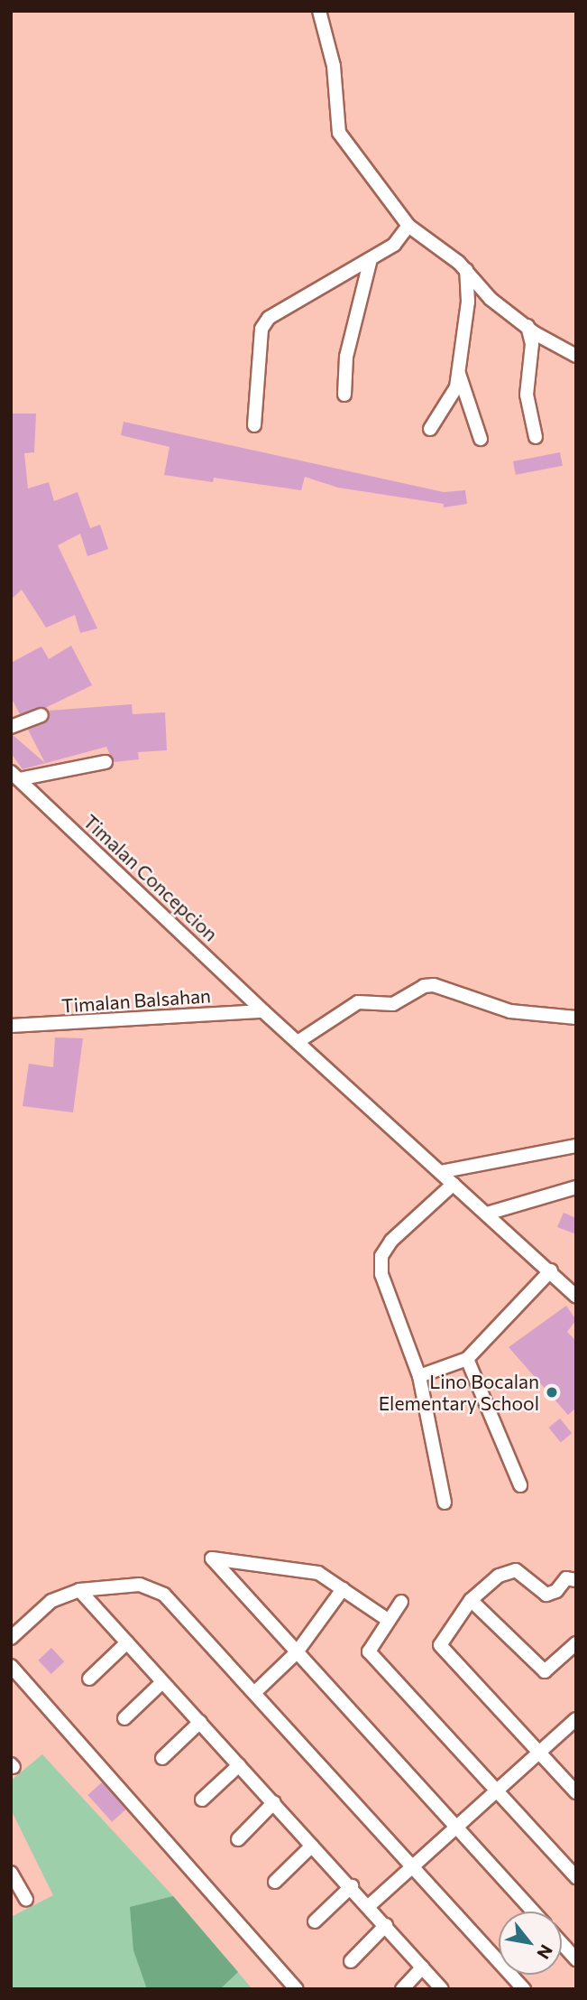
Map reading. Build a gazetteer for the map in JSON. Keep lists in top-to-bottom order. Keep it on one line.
{"streets":{"street":["Timalan Concepcion","Timalan Balsahan"]},"crossings":[["Timalan Concepcion","Timalan Balsahan"]],"places":["Lino Bocalan Elementary School"],"north":"bottom right"}
